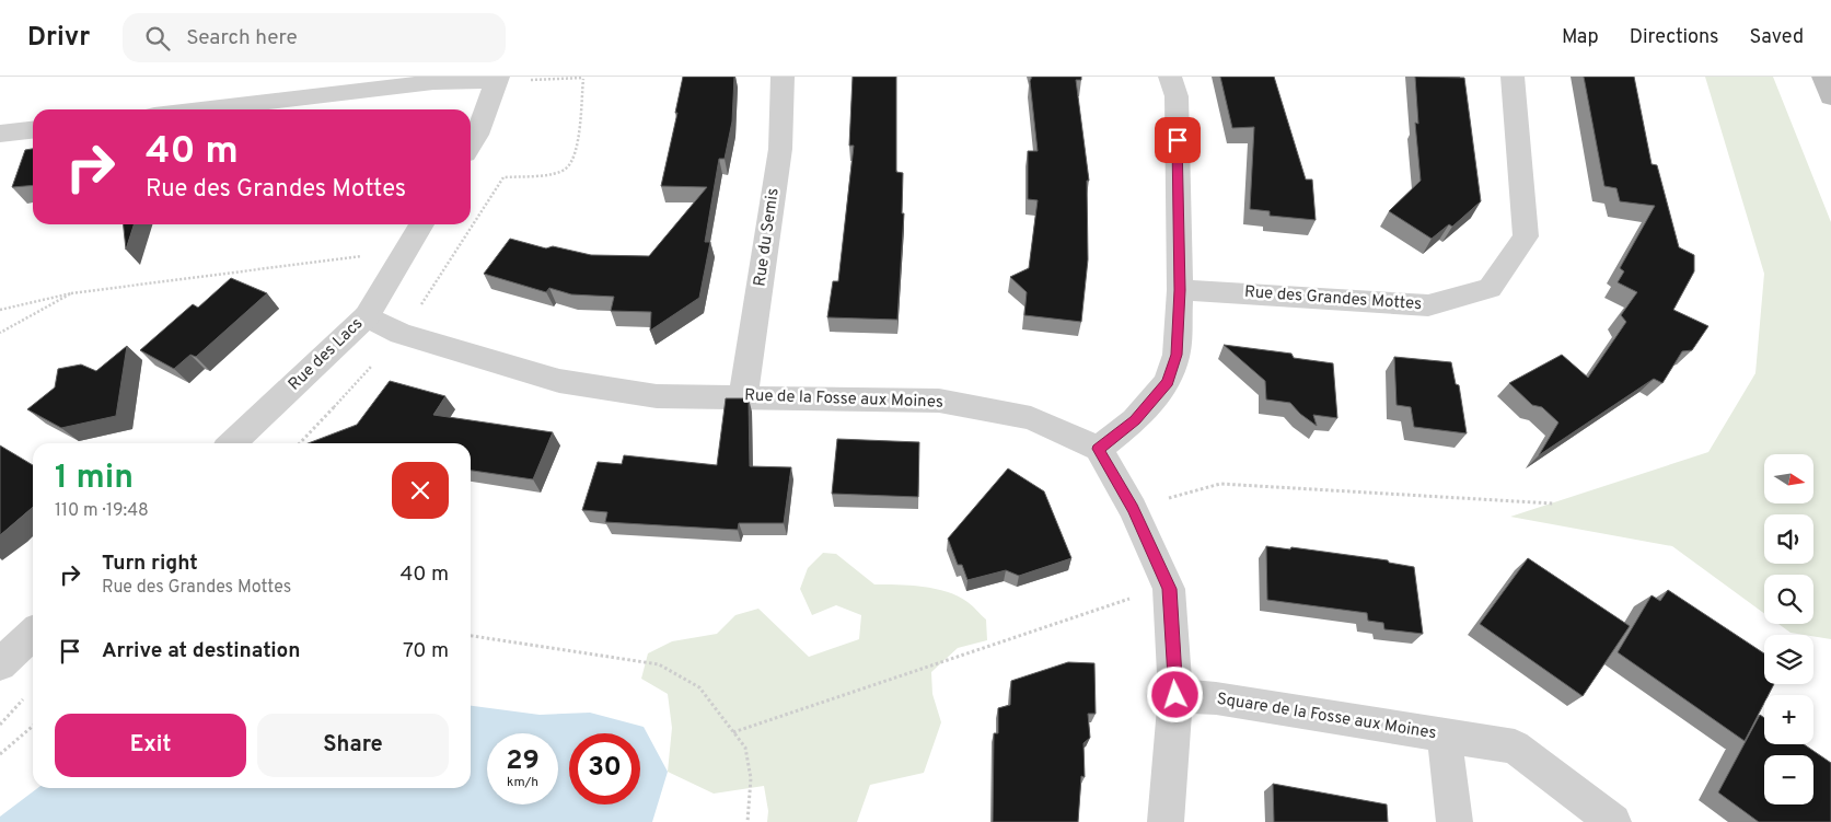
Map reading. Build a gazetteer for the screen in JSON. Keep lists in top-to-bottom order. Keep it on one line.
{"streets":{"street":["Rue du Semis","Rue des Grandes Mottes","Rue des Lacs","Rue de la Fosse aux Moines","Square de la Fosse aux Moines"]},"crossings":[["Rue du Semis","Rue de la Fosse aux Moines"],["Rue des Lacs","Rue de la Fosse aux Moines"]],"north":"right","page":{"header":"Drivr","search":"Search here","nav":["Map","Directions","Saved"],"turn":["40 m","Rue des Grandes Mottes"],"heading":["1 min","110 m · 19:48"],"map_buttons":["+","−"],"list":[{"name":"Turn right","note":"Rue des Grandes Mottes","value":"40 m"},{"name":"Arrive at destination","value":"70 m"}],"buttons":["Exit","Share"],"speed":"29 km/h","limit":"30"}}
